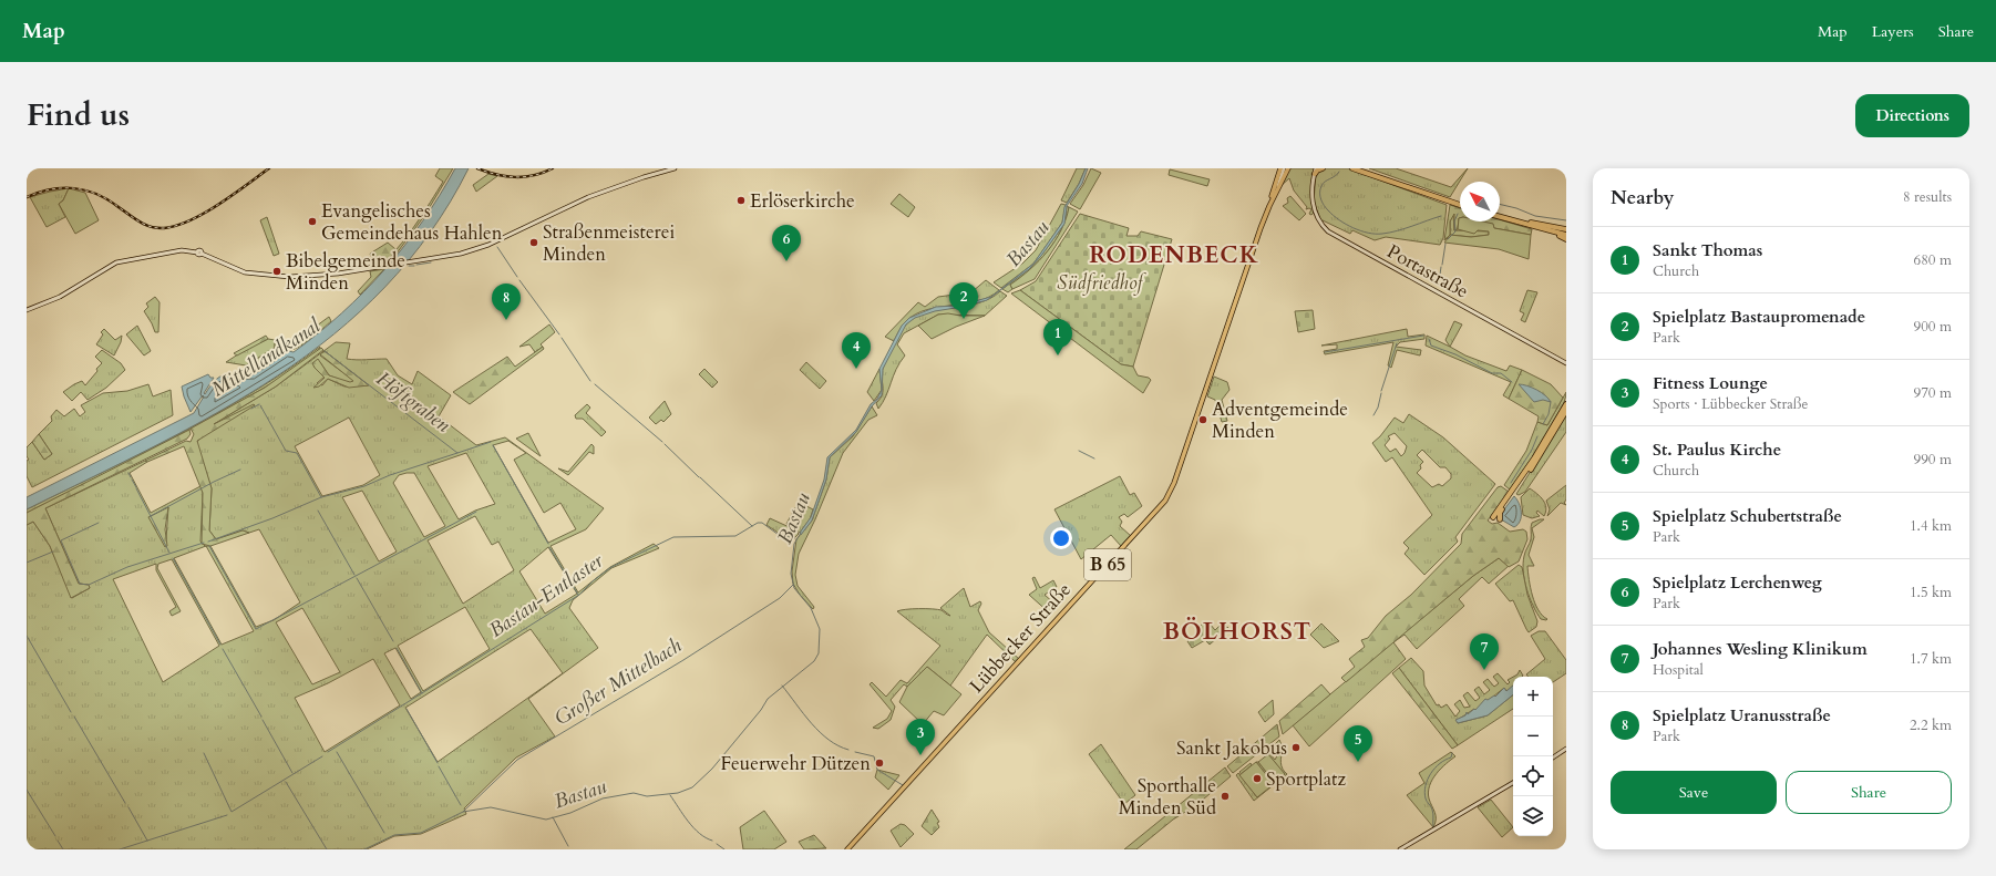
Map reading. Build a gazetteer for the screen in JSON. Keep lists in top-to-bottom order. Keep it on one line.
{"streets":{"main road":["Portastraße","B 65","Lübbecker Straße"]},"crossings":[["B 65","Lübbecker Straße"]],"districts":["RODENBECK","BÖLHORST"],"water":["Bastau","Mittellandkanal","Höftgraben","Bastau-Entlaster","Großer Mittelbach"],"parks":["Südfriedhof"],"places":["Erlöserkirche","Evangelisches Gemeindehaus Hahlen","Straßenmeisterei Minden","Bibelgemeinde Minden","Adventgemeinde Minden","Sankt Jakobus","Feuerwehr Dützen","Sportplatz","Sporthalle Minden Süd"],"north":"top left","page":{"header":"Map","nav":["Map","Layers","Share"],"title":"Find us","buttons":["Directions",["Save","Share"]],"heading":["Nearby","8 results"],"pins":["6","2","8","1","4","7","3","5"],"list":[{"mark":"1","name":"Sankt Thomas","note":"Church","value":"680 m"},{"mark":"2","name":"Spielplatz Bastaupromenade","note":"Park","value":"900 m"},{"mark":"3","name":"Fitness Lounge","note":"Sports · Lübbecker Straße","value":"970 m"},{"mark":"4","name":"St. Paulus Kirche","note":"Church","value":"990 m"},{"mark":"5","name":"Spielplatz Schubertstraße","note":"Park","value":"1.4 km"},{"mark":"6","name":"Spielplatz Lerchenweg","note":"Park","value":"1.5 km"},{"mark":"7","name":"Johannes Wesling Klinikum","note":"Hospital","value":"1.7 km"},{"mark":"8","name":"Spielplatz Uranusstraße","note":"Park","value":"2.2 km"}],"map_buttons":["+","−"]}}
